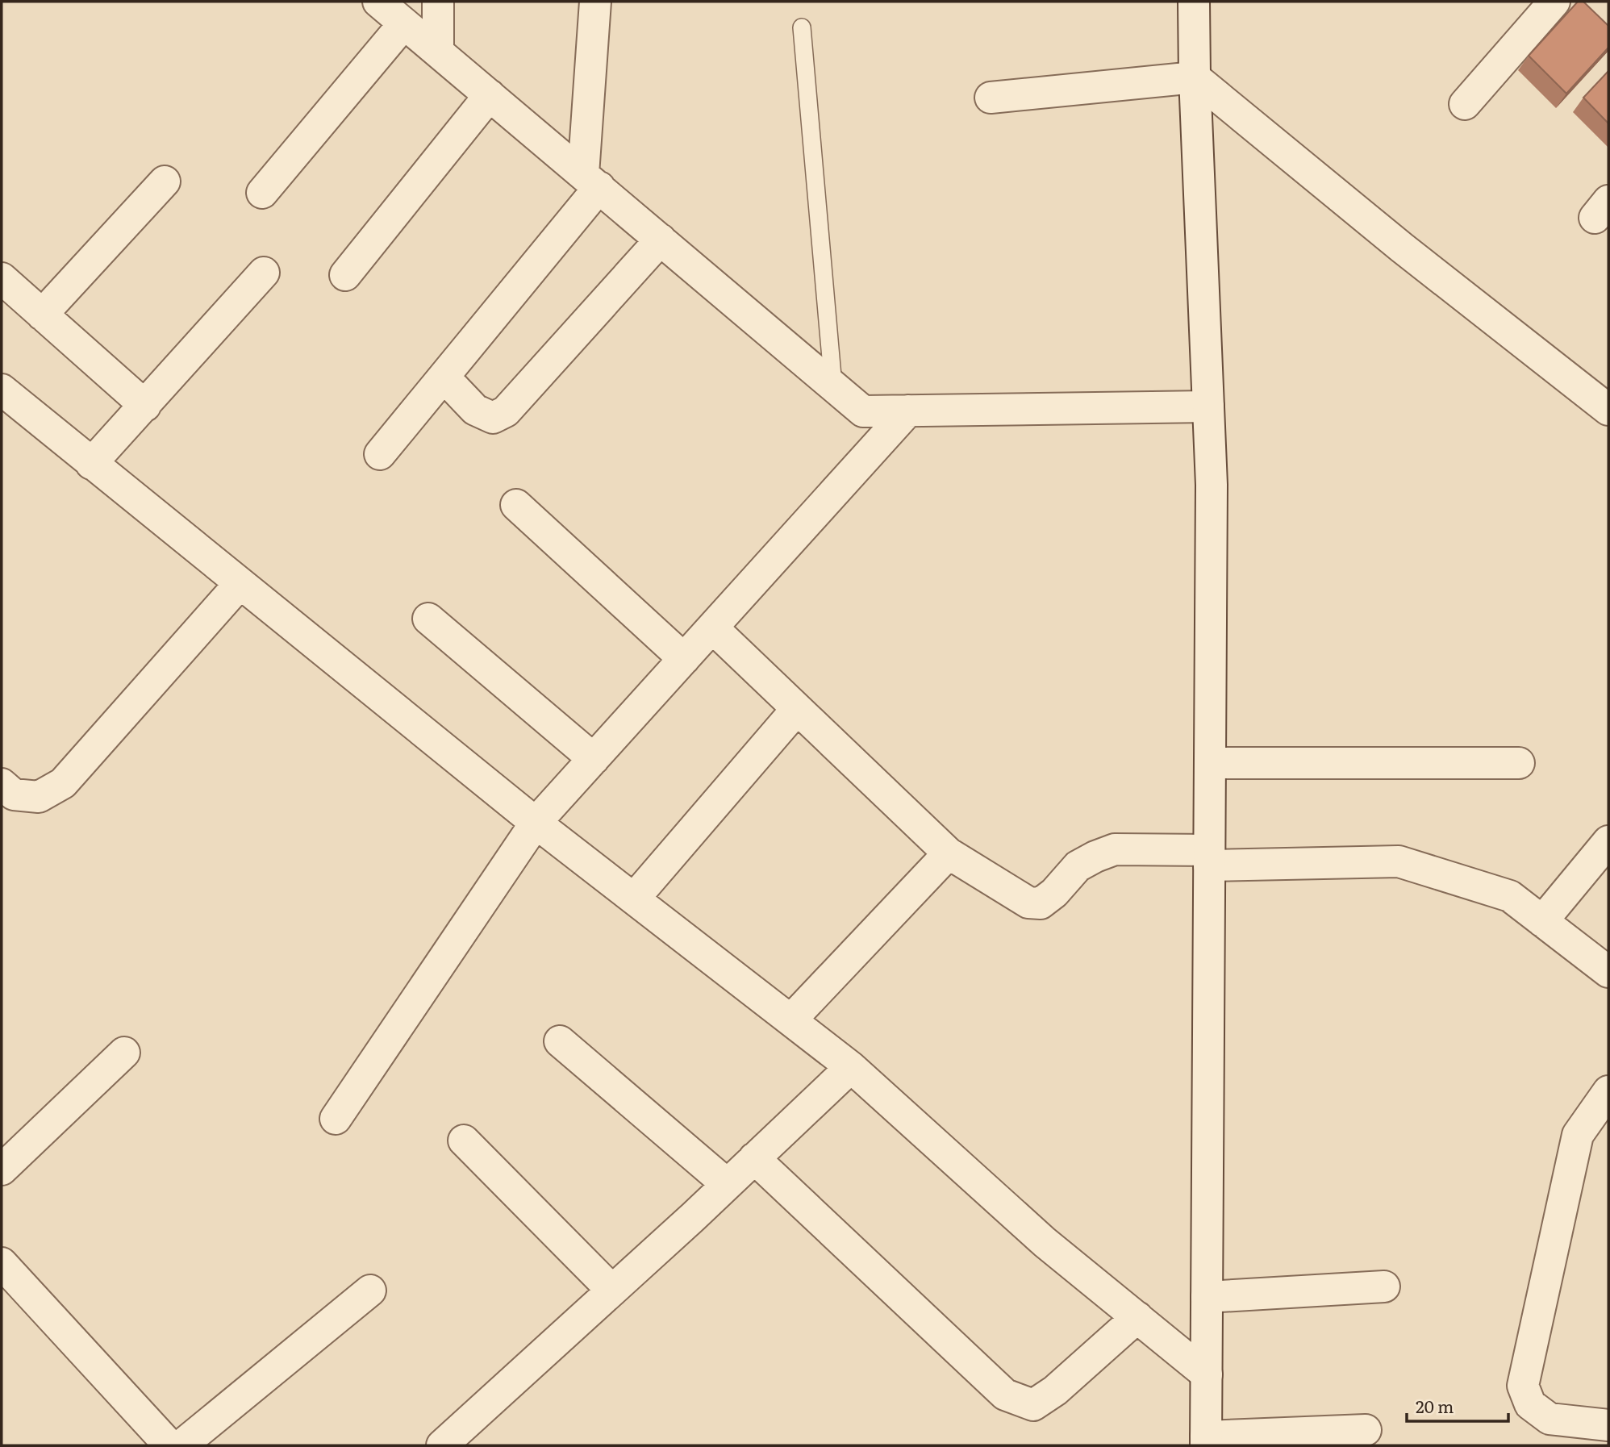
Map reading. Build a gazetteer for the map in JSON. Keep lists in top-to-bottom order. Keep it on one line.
{"scale_bar":"20 m"}
